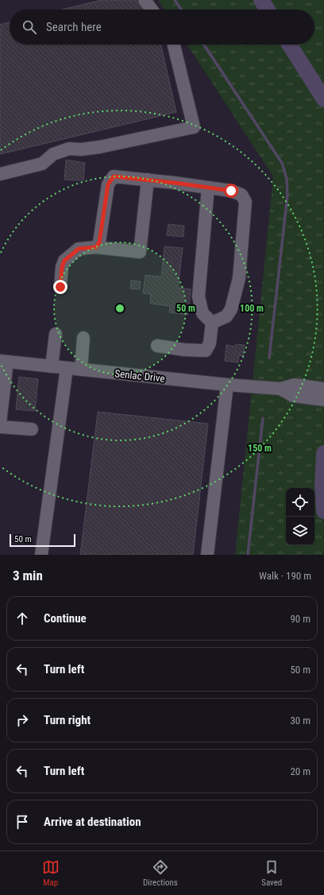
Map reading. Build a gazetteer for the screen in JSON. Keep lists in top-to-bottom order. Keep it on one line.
{"streets":{"street":["Senlac Drive"]},"scale_bar":"50 m","page":{"search":"Search here","scale":"50 m","heading":["3 min","Walk · 190 m"],"list":[["Continue","90 m"],["Turn left","50 m"],["Turn right","30 m"],["Turn left","20 m"],"Arrive at destination"],"nav":["Map","Directions","Saved"]},"rings":["50 m","100 m","150 m"]}
